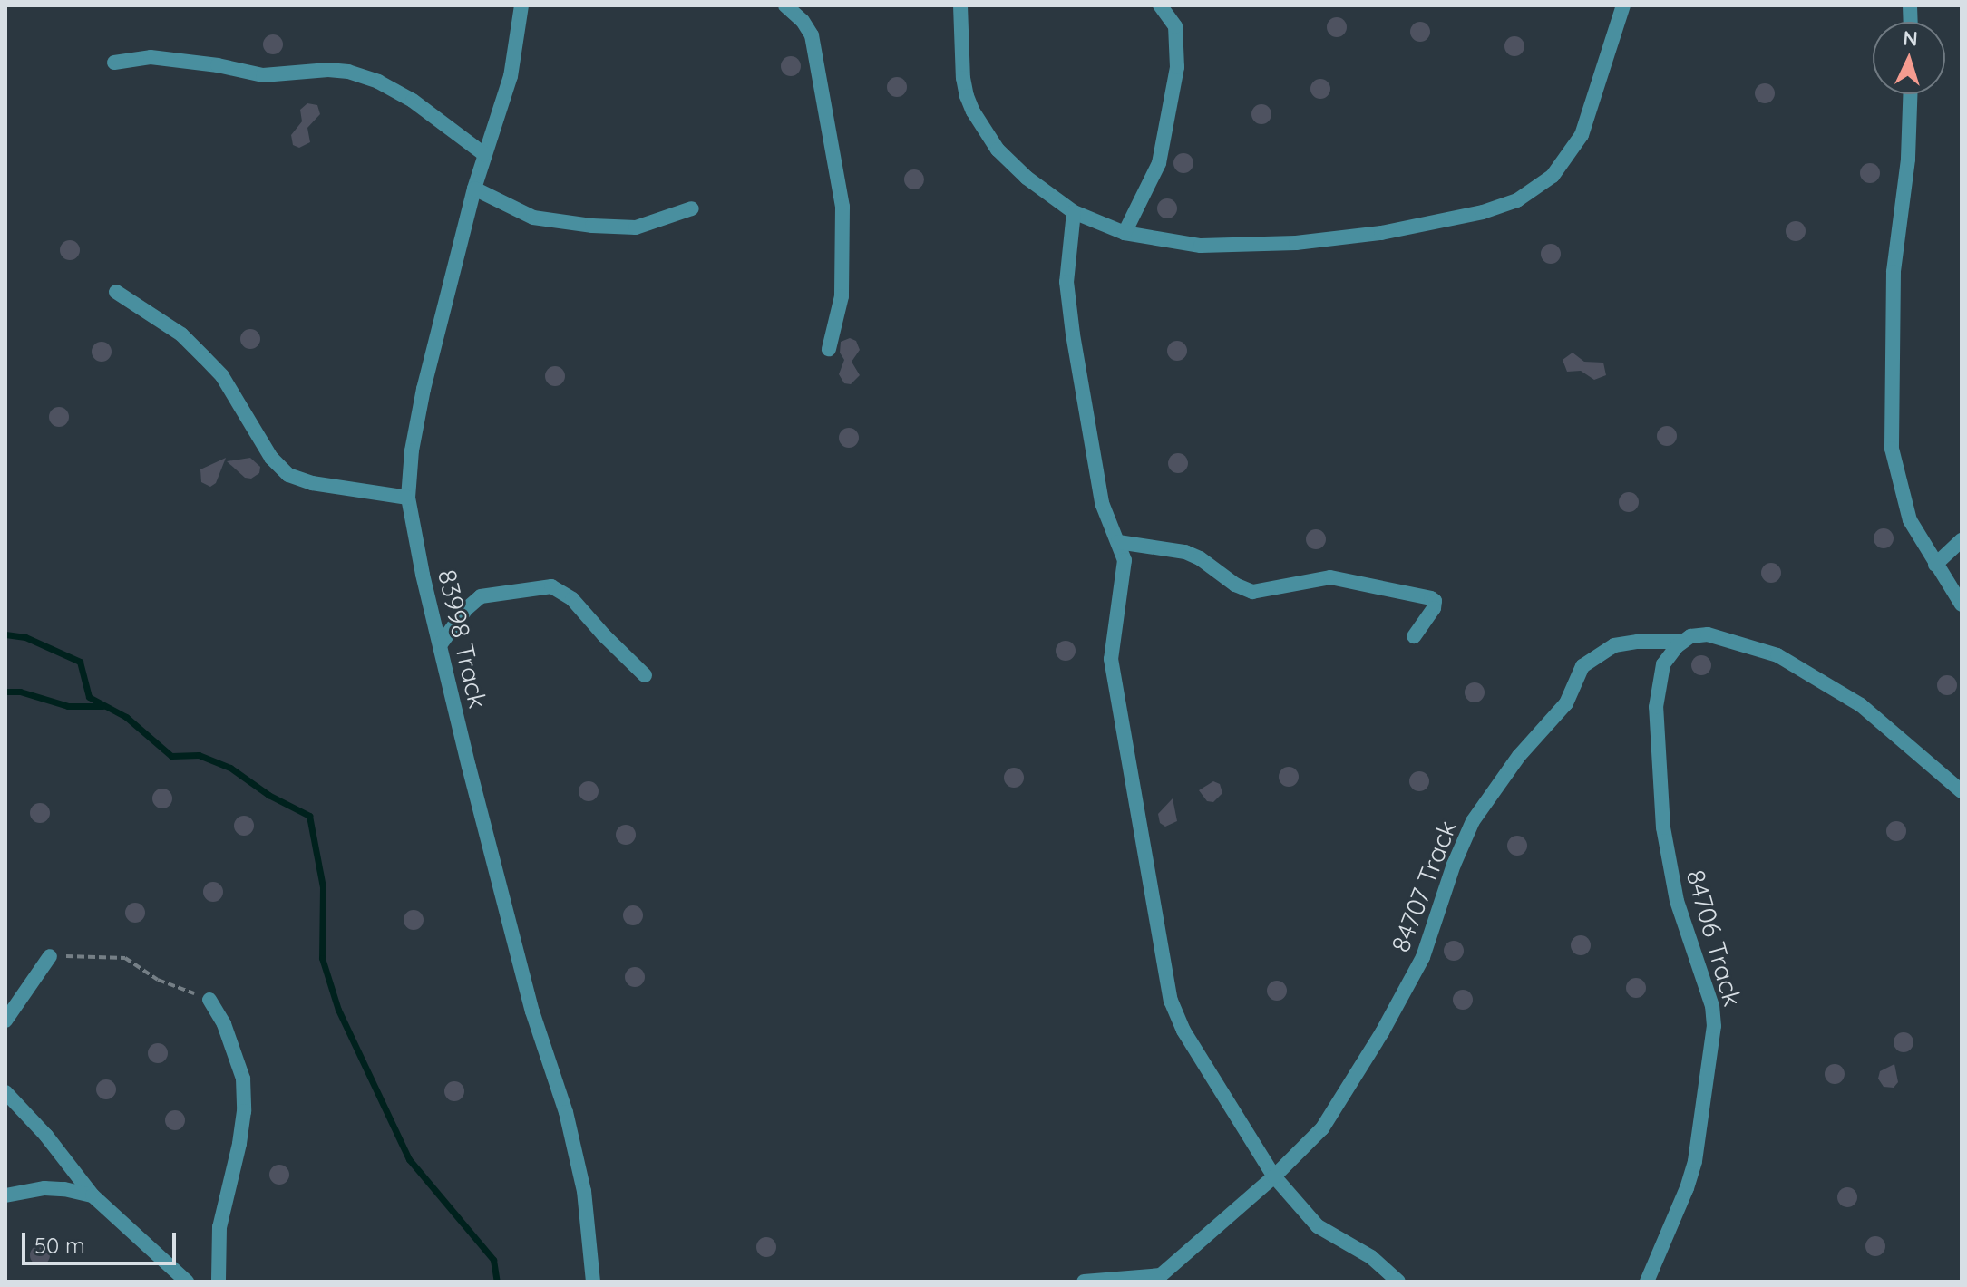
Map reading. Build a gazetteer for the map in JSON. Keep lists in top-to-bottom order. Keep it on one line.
{"streets":{"street":["83998 Track","84707 Track","84706 Track"]},"crossings":[["84707 Track","84706 Track"]],"scale_bar":"50 m","north":"top"}
